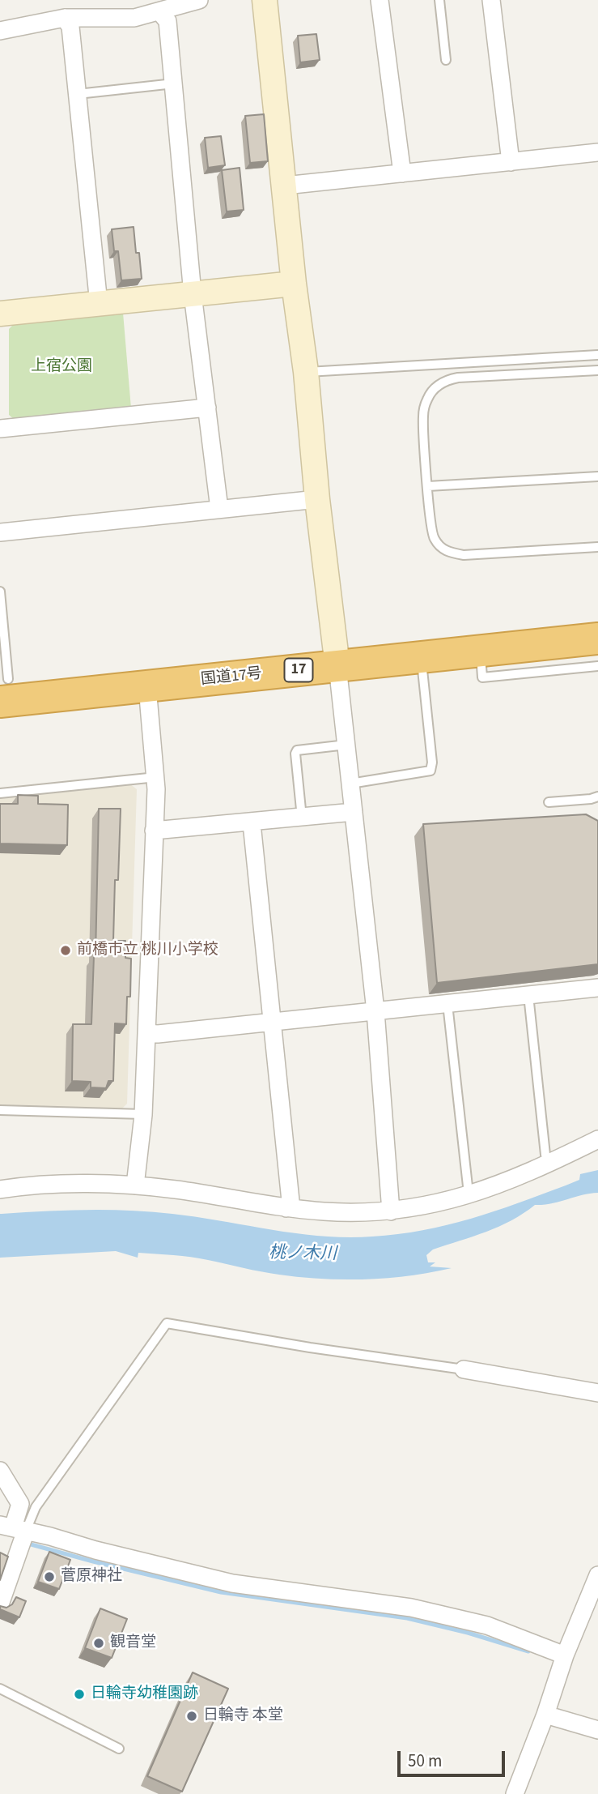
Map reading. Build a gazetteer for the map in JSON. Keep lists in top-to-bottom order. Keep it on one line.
{"streets":{"highway":["17","国道17号"]},"water":["桃ノ木川"],"parks":["上宿公園"],"places":["前橋市立 桃川小学校","菅原神社","観音堂","日輪寺幼稚園跡","日輪寺 本堂"],"scale_bar":"50 m"}
